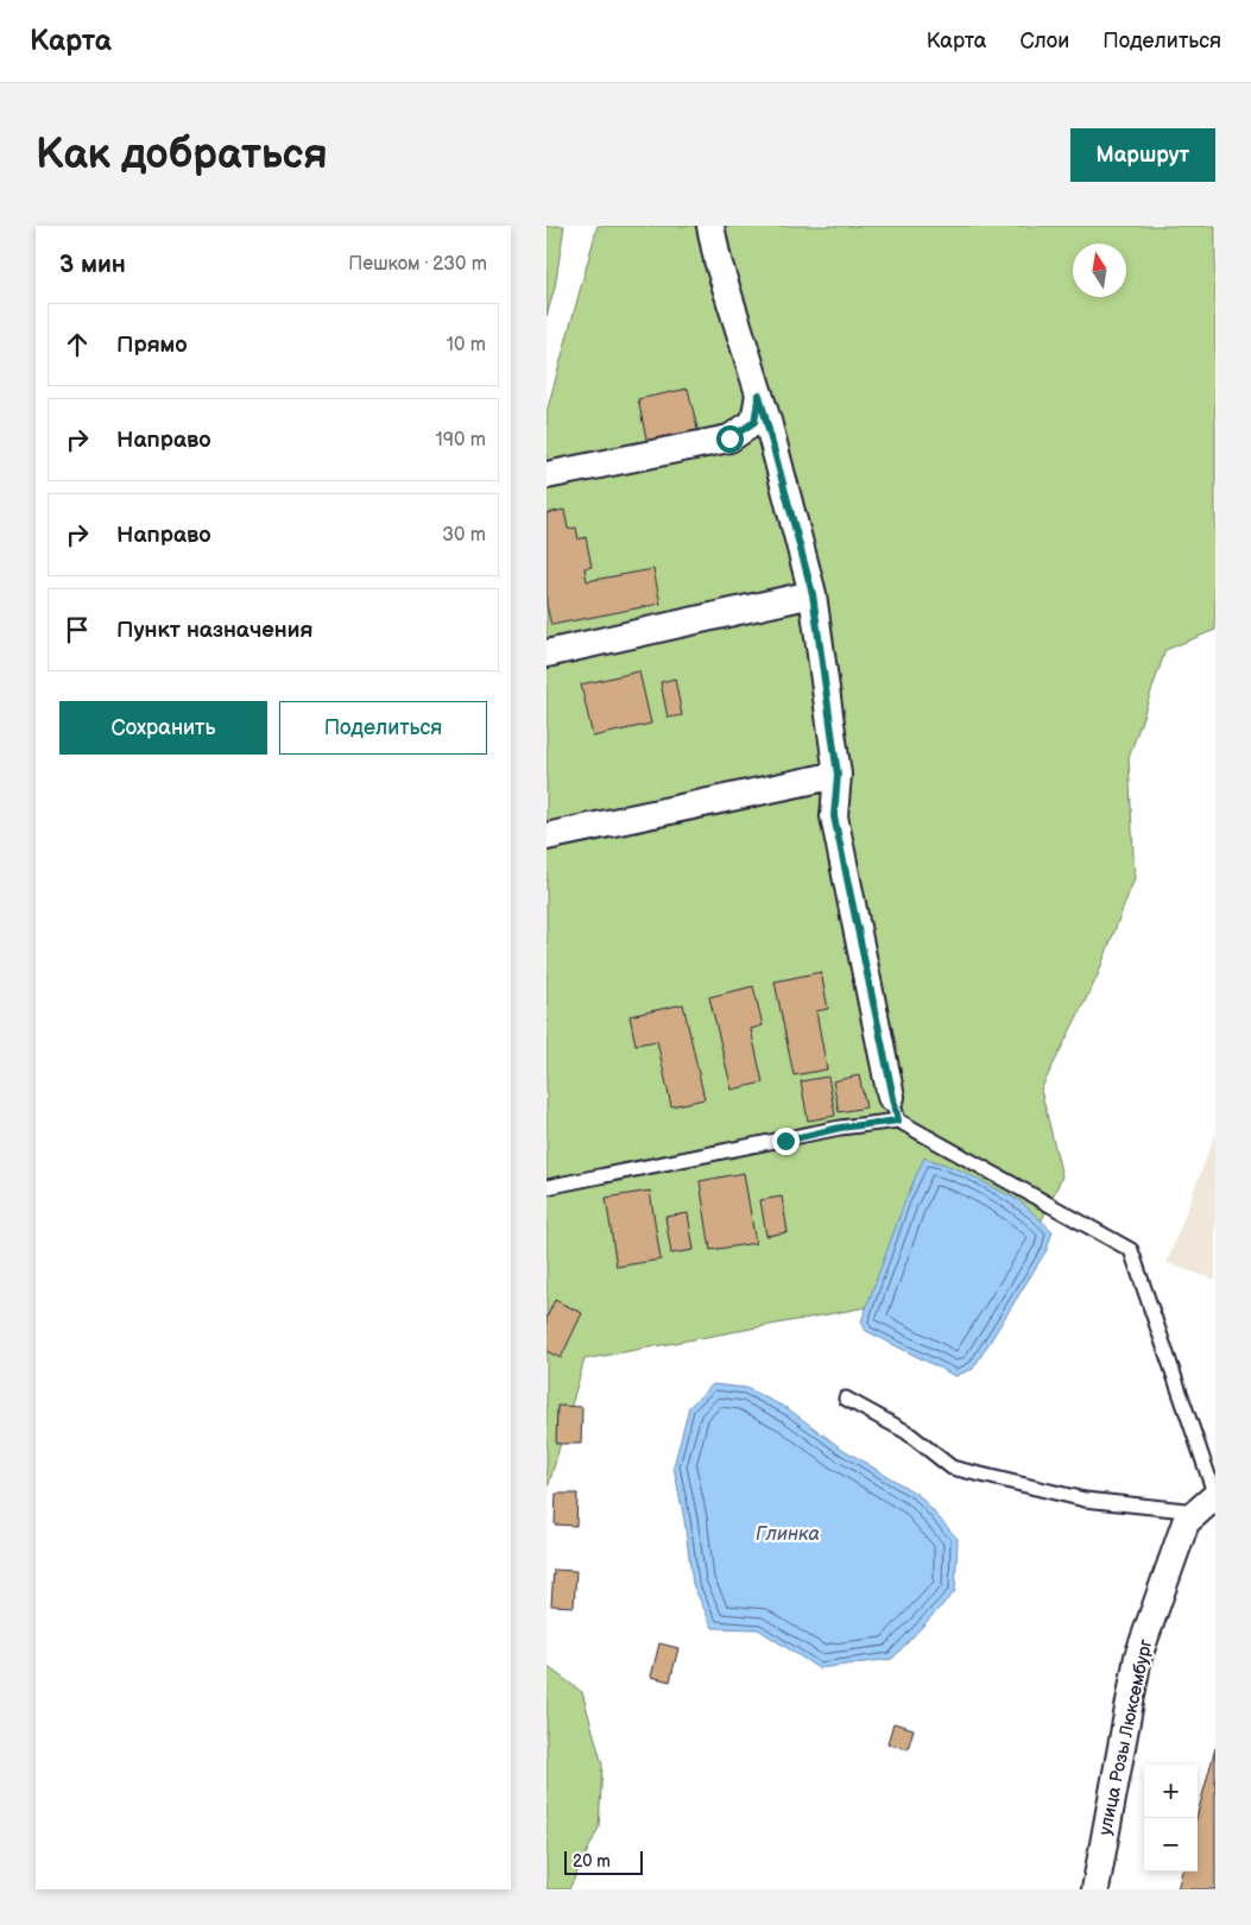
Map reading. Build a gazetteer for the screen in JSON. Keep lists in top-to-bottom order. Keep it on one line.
{"streets":{"street":["улица Розы Люксембург"]},"water":["Глинка"],"scale_bar":"20 m","north":"top","page":{"header":"Карта","nav":["Карта","Слои","Поделиться"],"buttons":["Маршрут",["Сохранить","Поделиться"]],"title":"Как добраться","heading":["3 мин","Пешком · 230 m"],"list":[["Прямо","10 m"],["Направо","190 m"],["Направо","30 m"],"Пункт назначения"],"map_buttons":["+","−"],"scale":"20 m"}}
